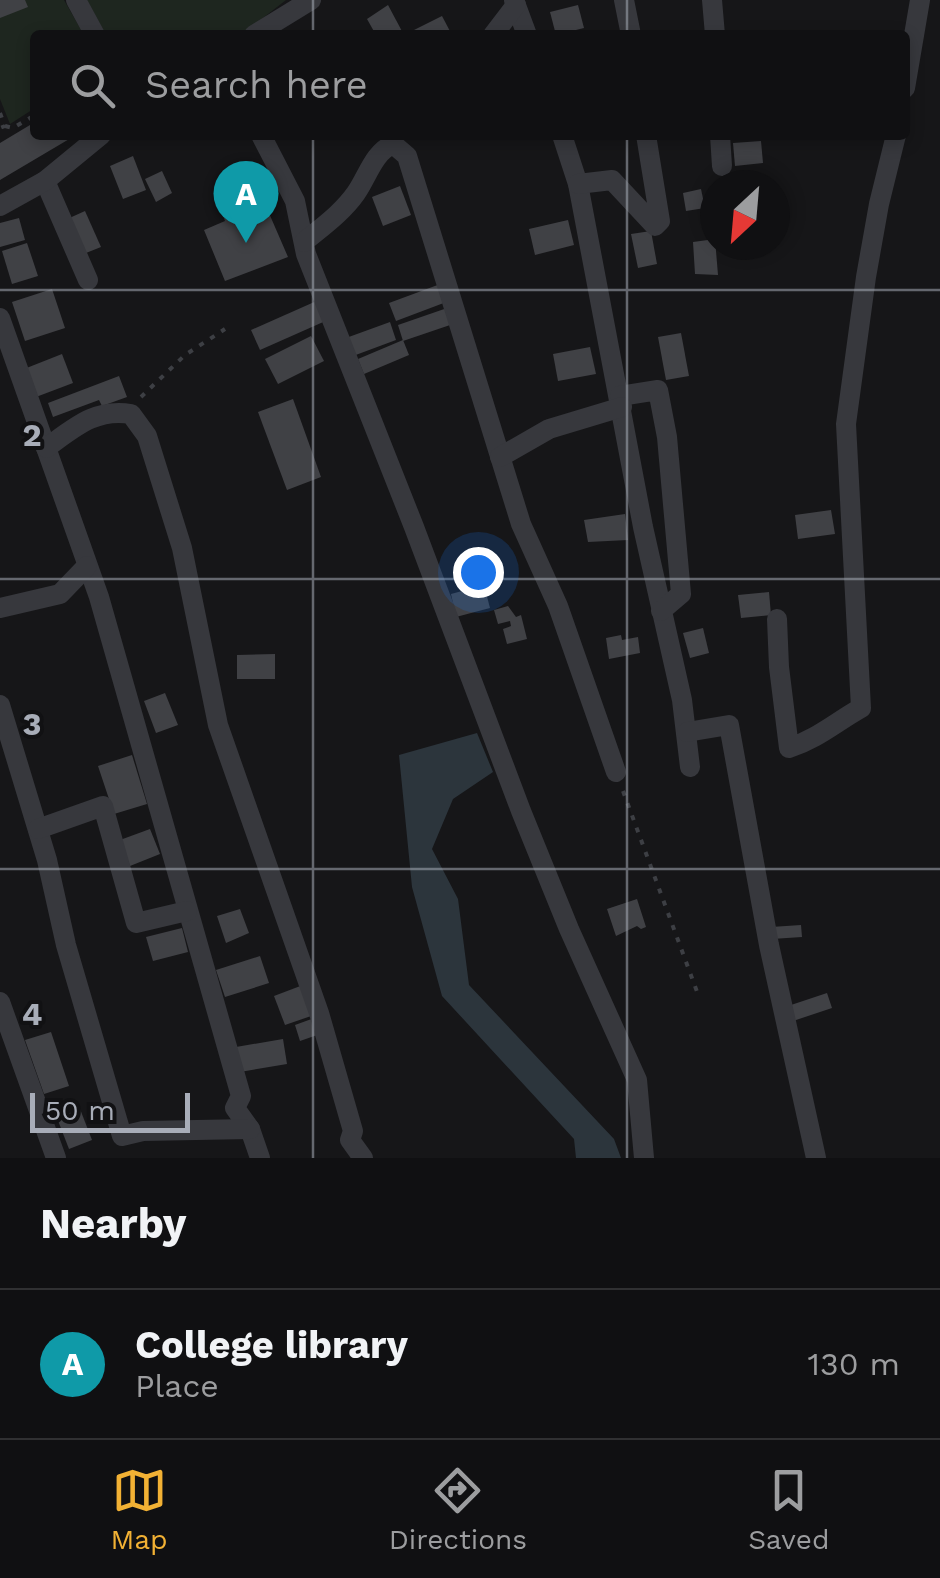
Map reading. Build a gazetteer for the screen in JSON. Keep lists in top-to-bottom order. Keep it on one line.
{"scale_bar":"50 m","north":"bottom left","page":{"search":"Search here","pins":"A","scale":"50 m","heading":"Nearby","list":[{"mark":"A","name":"College library","note":"Place","value":"130 m"}],"nav":["Map","Directions","Saved"]},"grid":{"rows":["2","3","4"]}}
